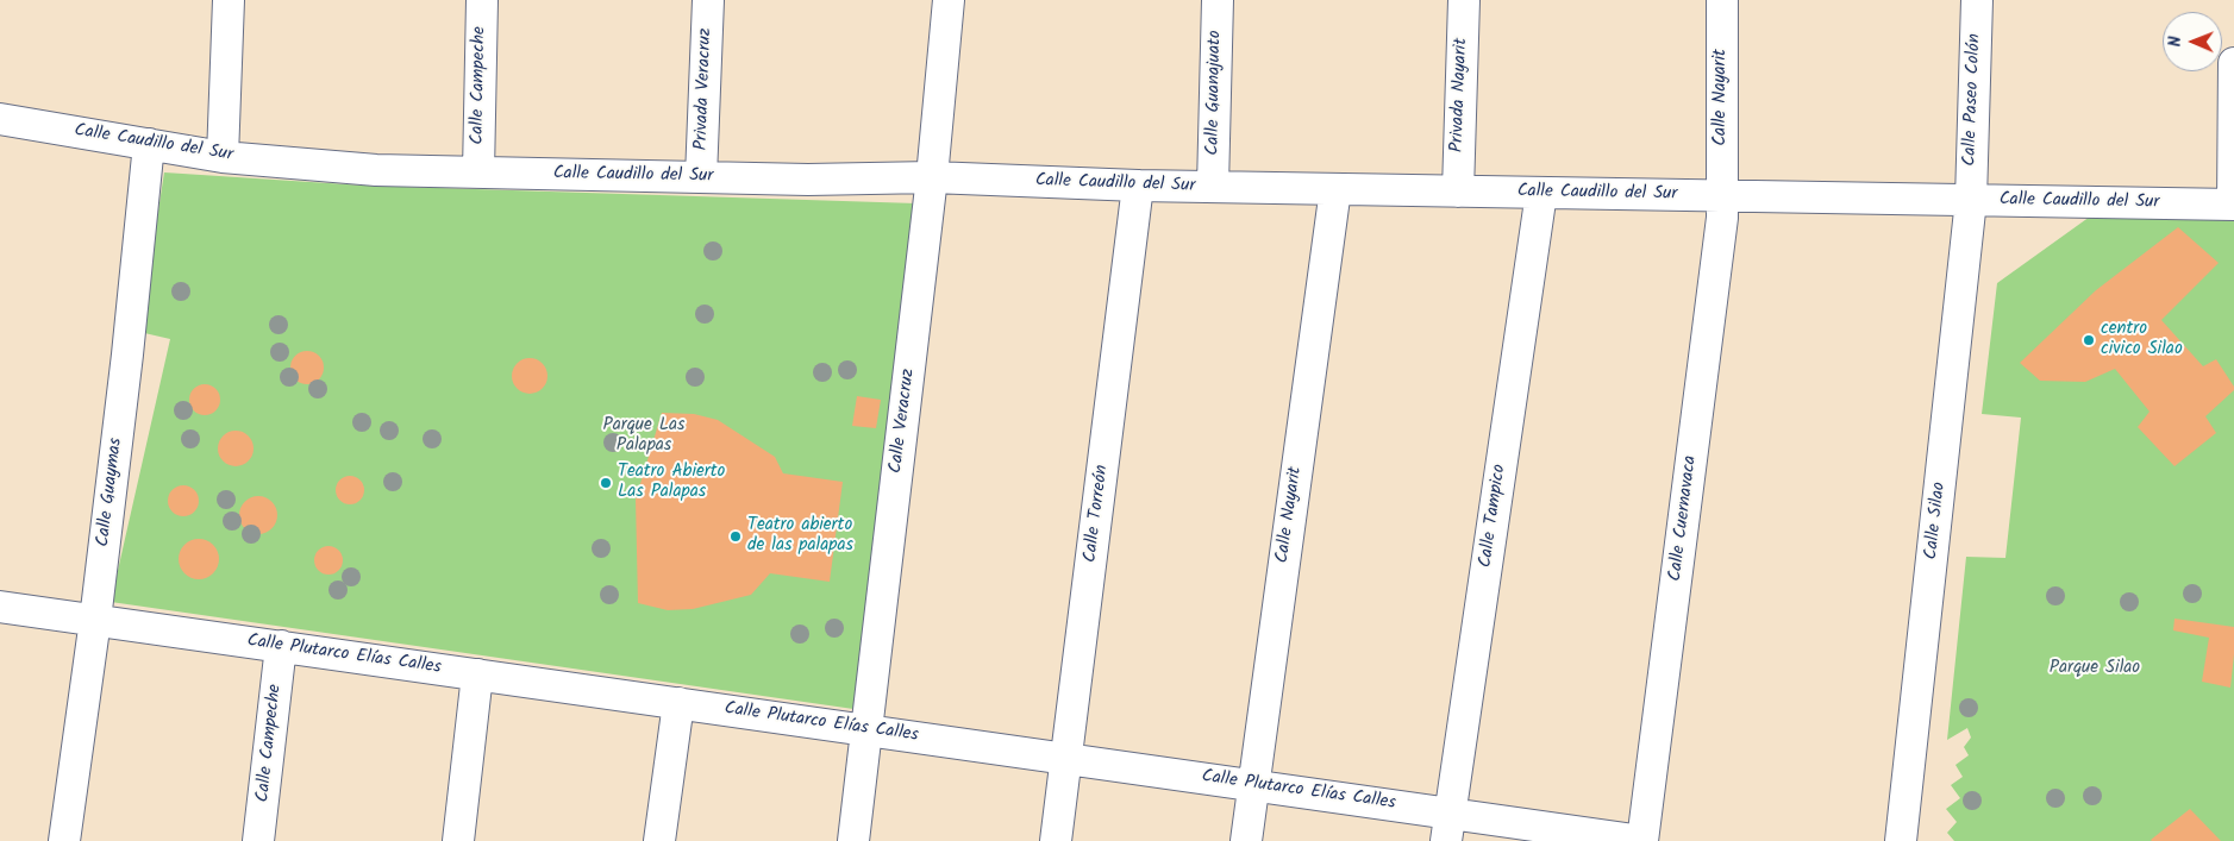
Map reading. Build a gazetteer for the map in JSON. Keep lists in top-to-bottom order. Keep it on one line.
{"streets":{"street":["Calle Campeche","Privada Veracruz","Calle Guanajuato","Privada Nayarit","Calle Nayarit","Calle Paseo Colón","Calle Caudillo del Sur","Calle Veracruz","Calle Guaymas","Calle Torreón","Calle Tampico","Calle Cuernavaca","Calle Silao","Calle Plutarco Elías Calles"]},"crossings":[["Calle Campeche","Calle Caudillo del Sur"],["Calle Campeche","Calle Plutarco Elías Calles"],["Privada Veracruz","Calle Caudillo del Sur"],["Calle Guanajuato","Calle Caudillo del Sur"],["Privada Nayarit","Calle Caudillo del Sur"],["Calle Nayarit","Calle Caudillo del Sur"],["Calle Nayarit","Calle Cuernavaca"],["Calle Nayarit","Calle Plutarco Elías Calles"],["Calle Paseo Colón","Calle Caudillo del Sur"],["Calle Paseo Colón","Calle Silao"],["Calle Caudillo del Sur","Calle Veracruz"],["Calle Caudillo del Sur","Calle Guaymas"],["Calle Caudillo del Sur","Calle Torreón"],["Calle Caudillo del Sur","Calle Tampico"],["Calle Caudillo del Sur","Calle Cuernavaca"],["Calle Caudillo del Sur","Calle Silao"],["Calle Veracruz","Calle Plutarco Elías Calles"],["Calle Guaymas","Calle Plutarco Elías Calles"],["Calle Torreón","Calle Plutarco Elías Calles"],["Calle Tampico","Calle Plutarco Elías Calles"],["Calle Cuernavaca","Calle Plutarco Elías Calles"]],"parks":["Parque Las Palapas","Parque Silao"],"places":["centro civico Silao","Teatro Abierto Las Palapas","Teatro abierto de las palapas"],"north":"left"}
